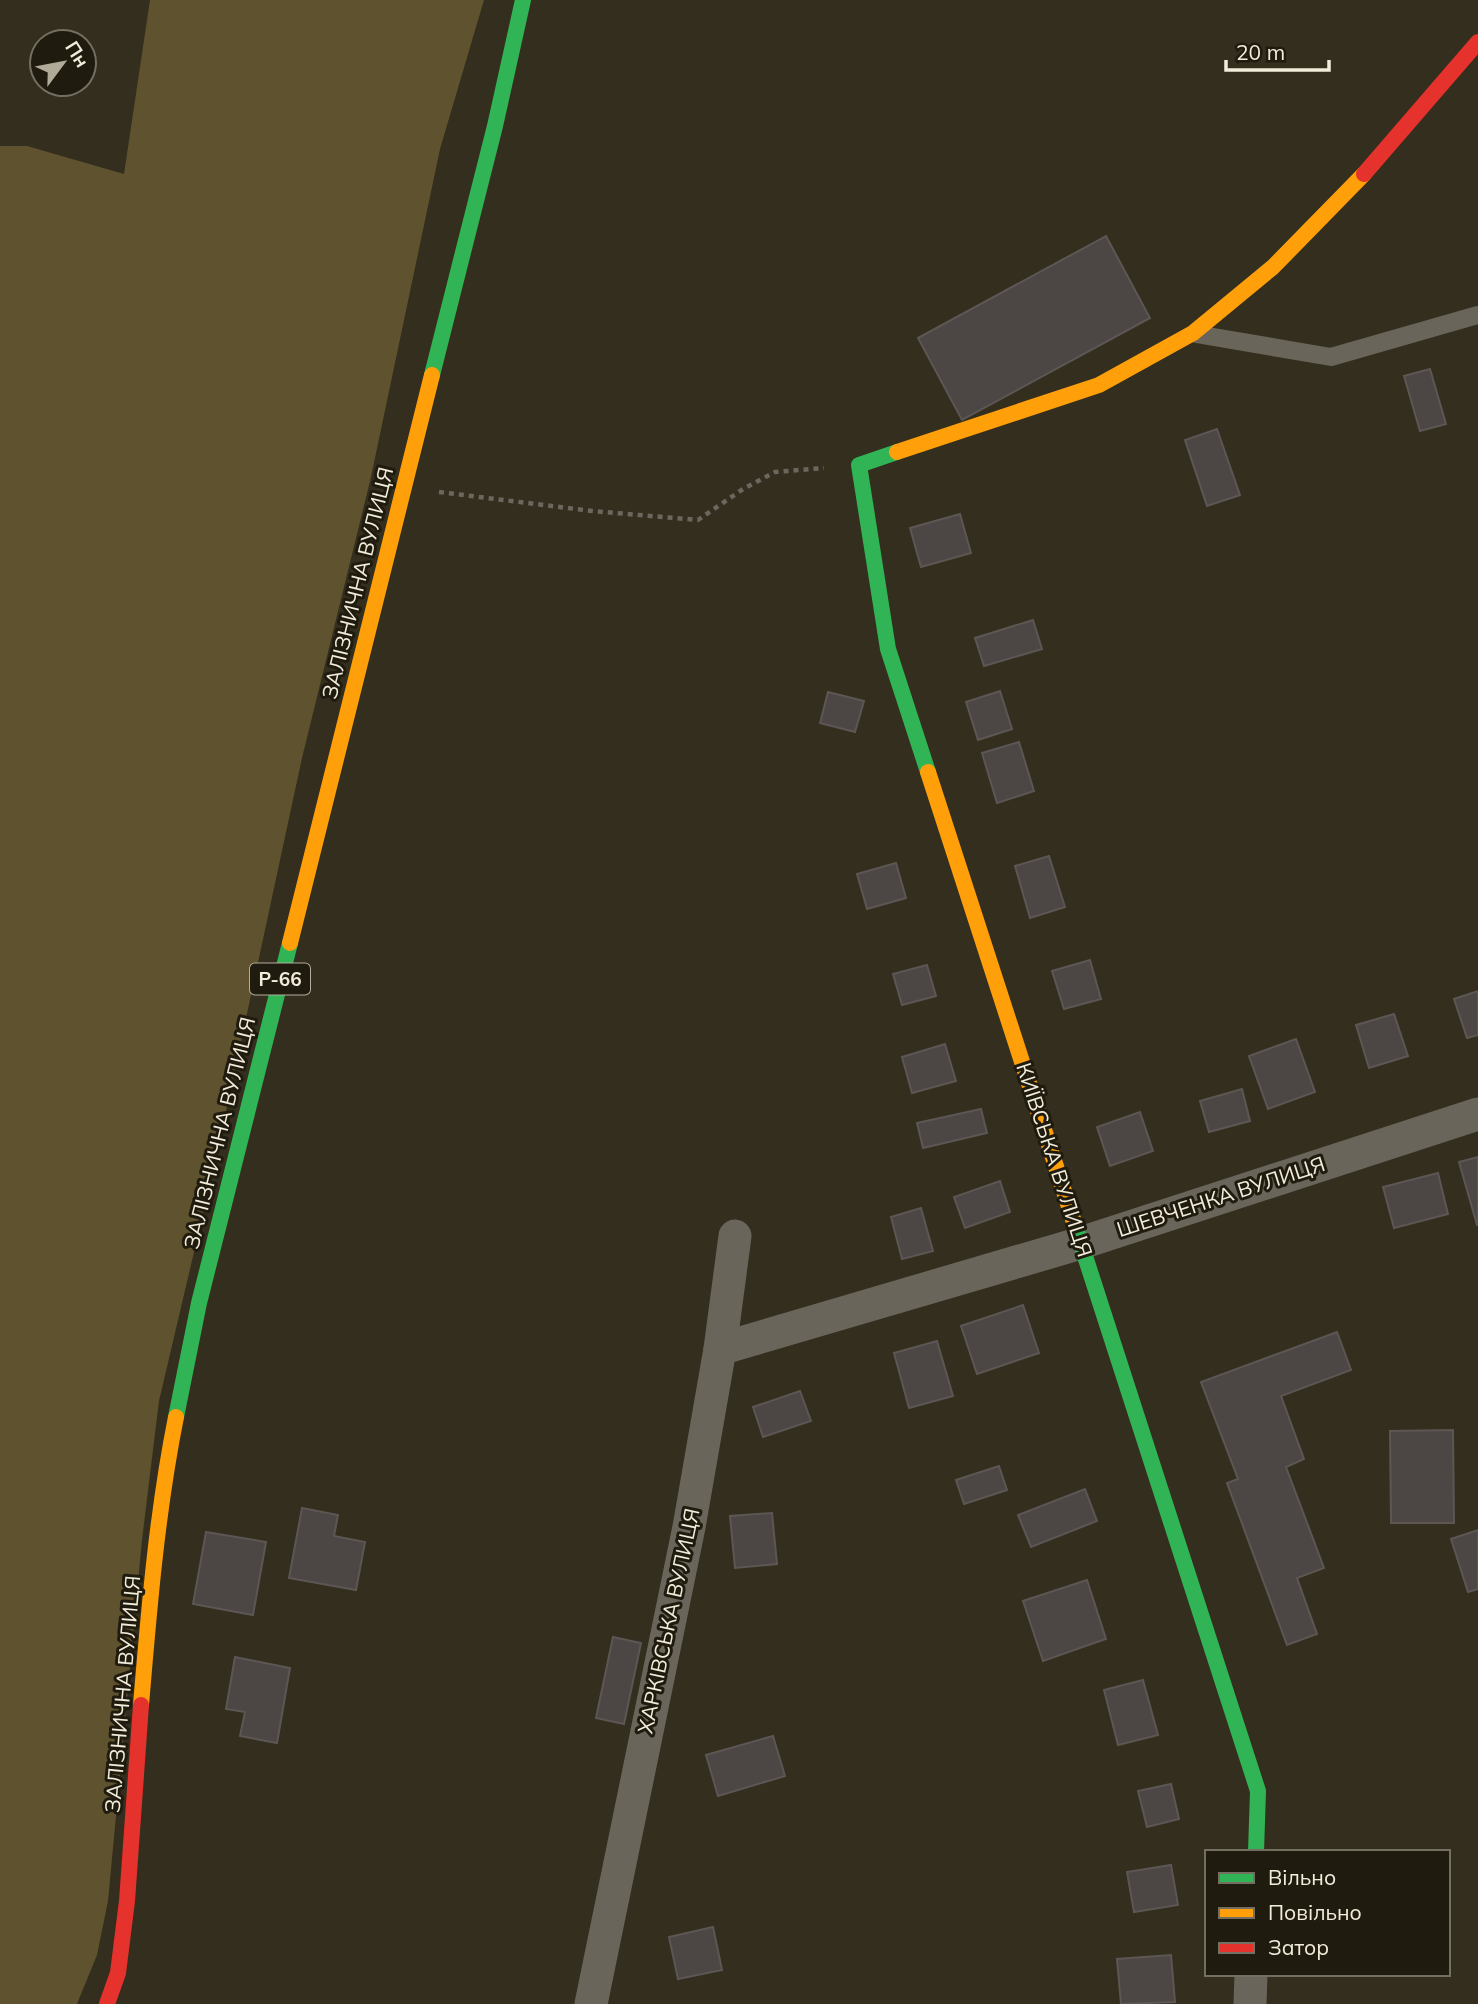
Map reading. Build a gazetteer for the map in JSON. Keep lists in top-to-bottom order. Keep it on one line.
{"streets":{"street":["ЗАЛІЗНИЧНА ВУЛИЦЯ","Р-66","КИЇВСЬКА ВУЛИЦЯ","ШЕВЧЕНКА ВУЛИЦЯ","ХАРКІВСЬКА ВУЛИЦЯ"]},"crossings":[["КИЇВСЬКА ВУЛИЦЯ","ШЕВЧЕНКА ВУЛИЦЯ"],["ШЕВЧЕНКА ВУЛИЦЯ","ХАРКІВСЬКА ВУЛИЦЯ"]],"legend":["Вільно","Повільно","Затор"],"scale_bar":"20 m","north":"top right"}
